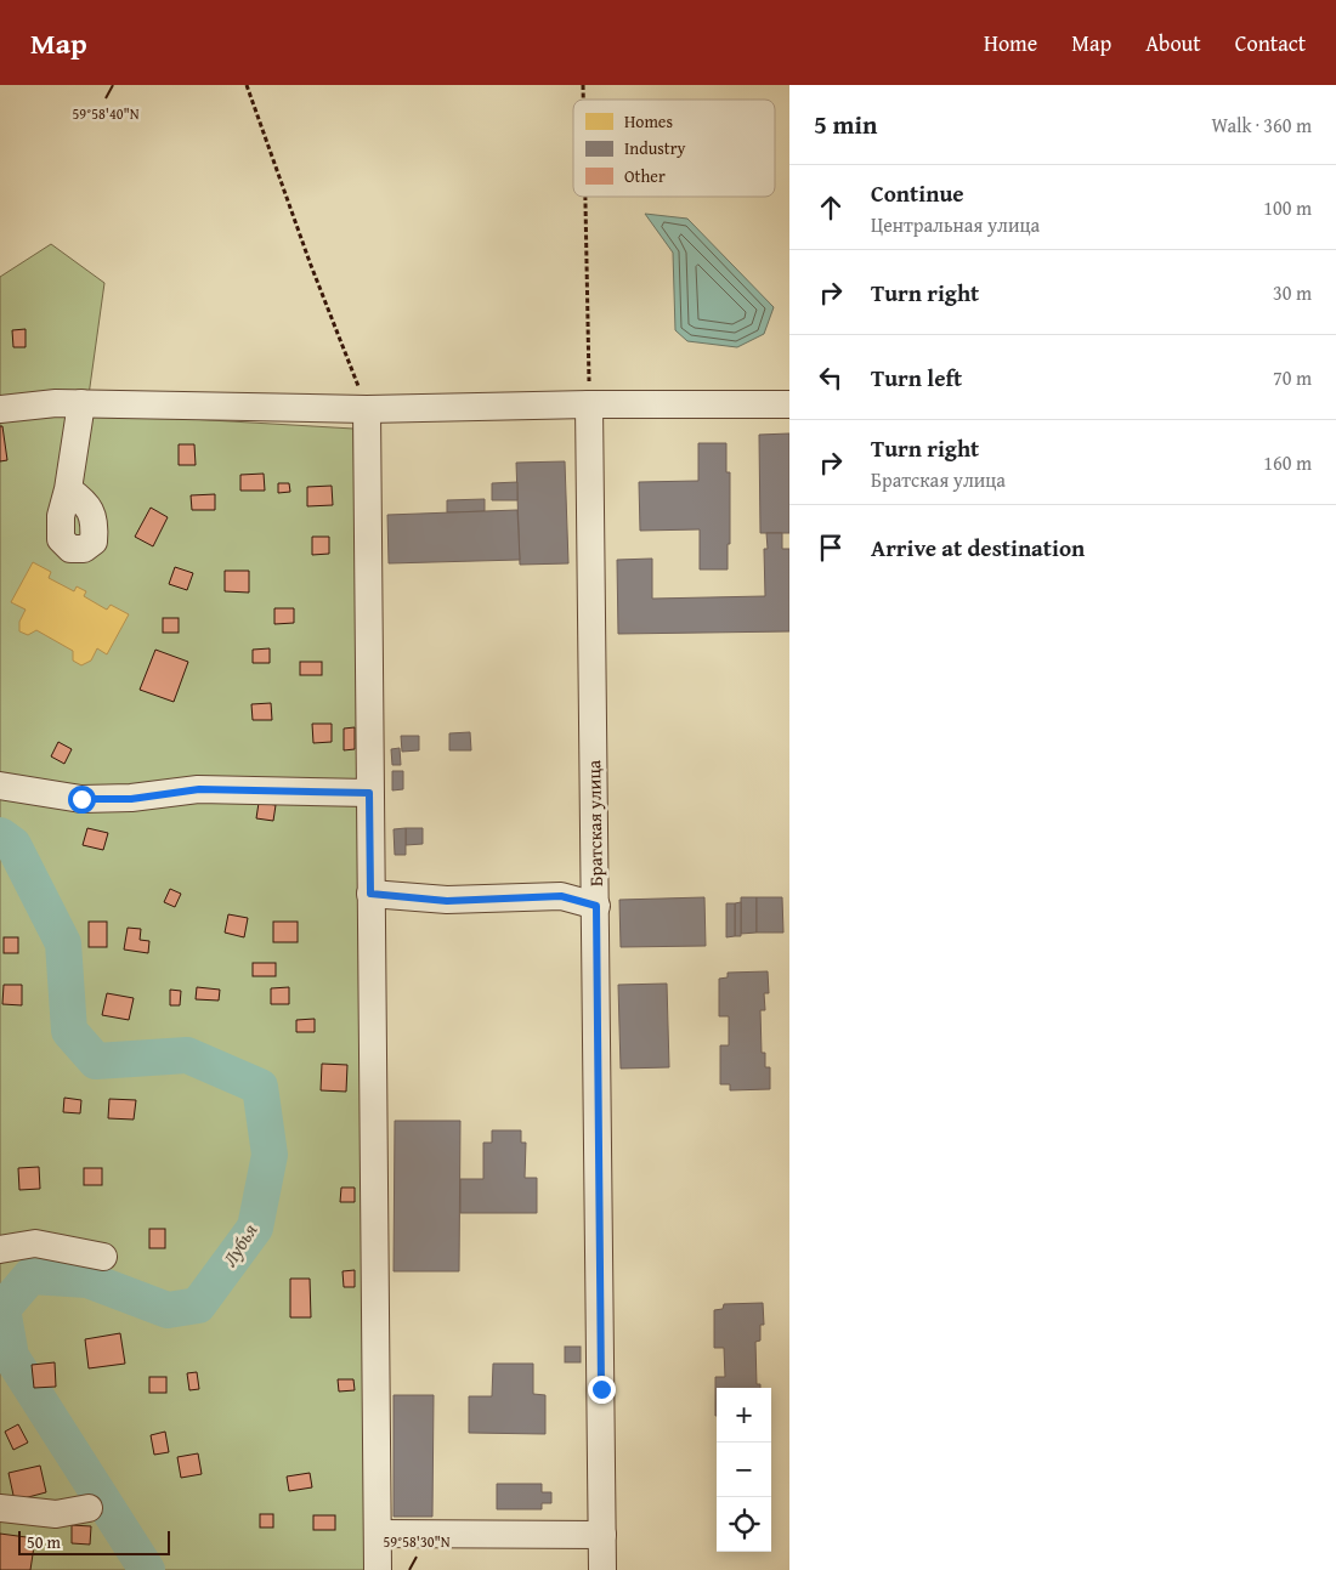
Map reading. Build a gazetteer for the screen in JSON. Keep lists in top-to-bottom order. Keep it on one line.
{"streets":{"street":["Братская улица"]},"water":["Лубья"],"legend":["Homes","Industry","Other"],"scale_bar":"50 m","page":{"header":"Map","nav":["Home","Map","About","Contact"],"heading":["5 min","Walk · 360 m"],"list":[["Continue","Центральная улица","100 m"],["Turn right","30 m"],["Turn left","70 m"],["Turn right","Братская улица","160 m"],"Arrive at destination"],"map_buttons":["+","−"],"scale":"50 m"},"coordinates":["59°58'40\"N","59°58'30\"N"]}
